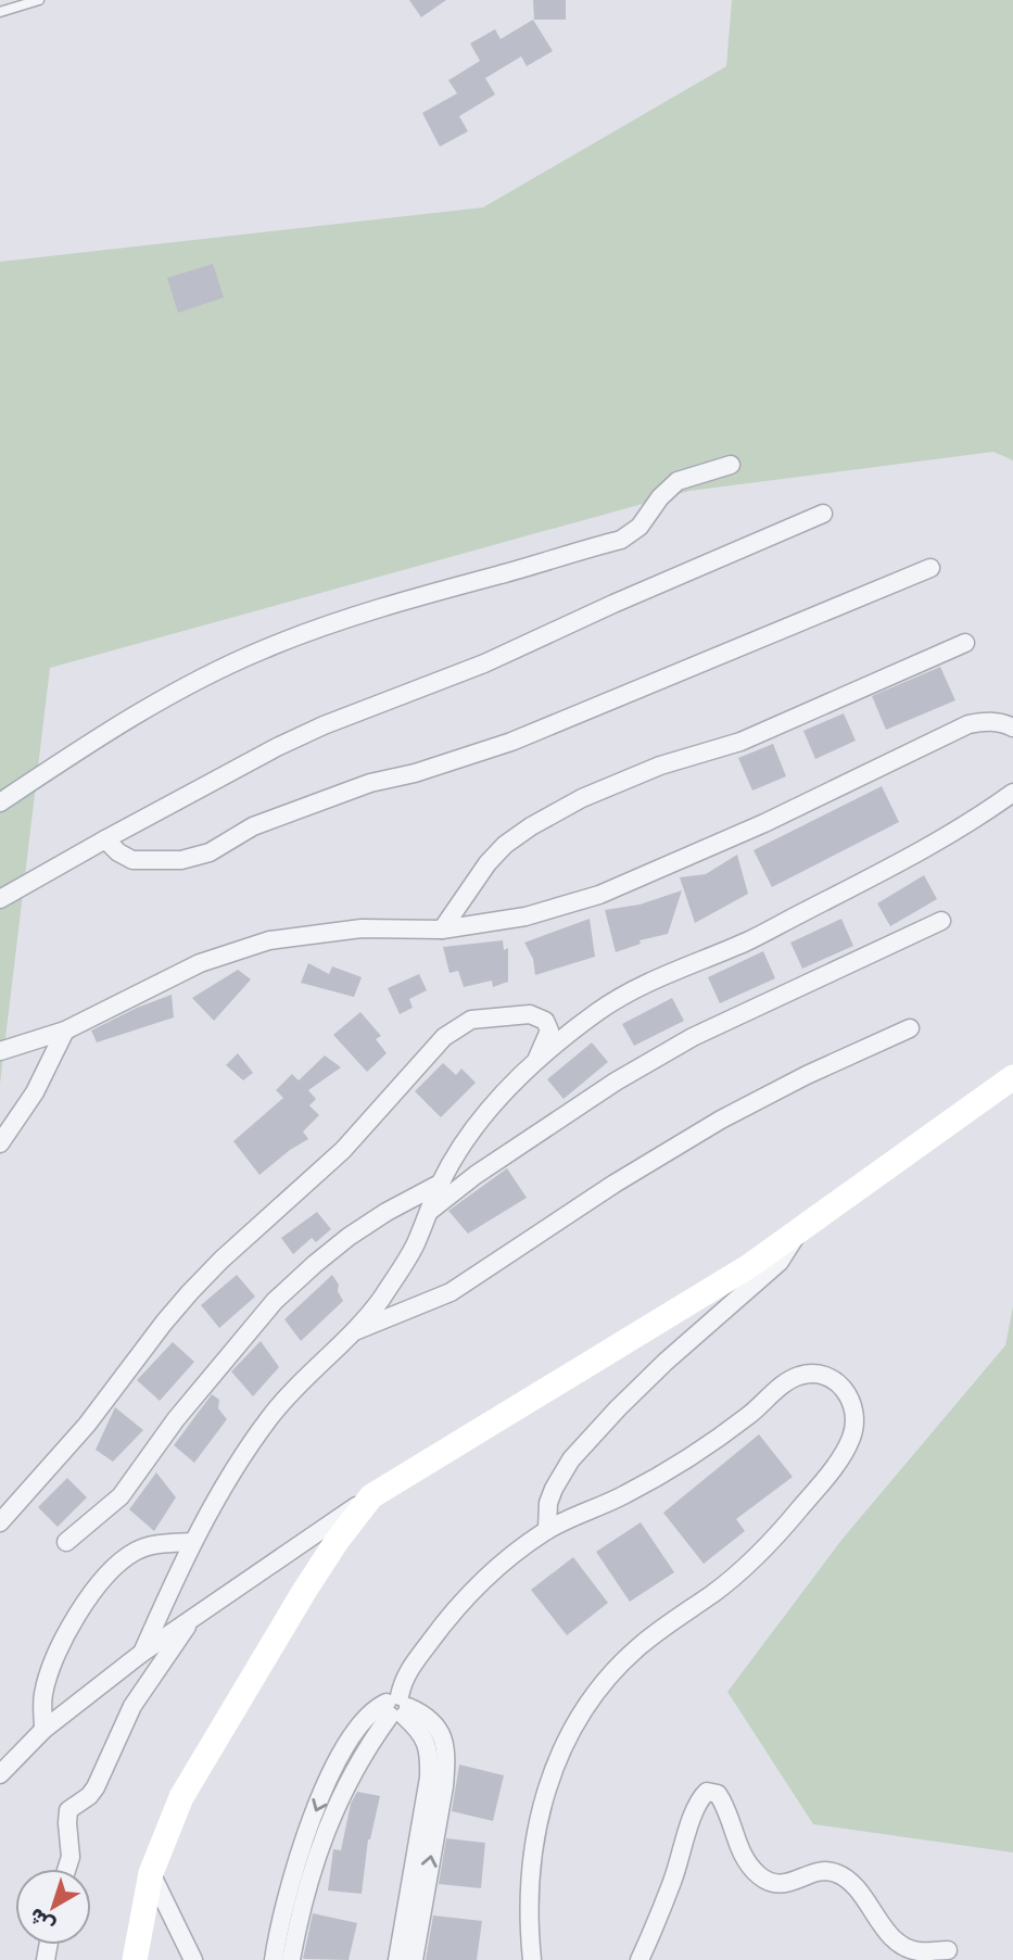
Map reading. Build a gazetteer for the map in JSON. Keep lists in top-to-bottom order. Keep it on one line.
{"north":"bottom left"}
